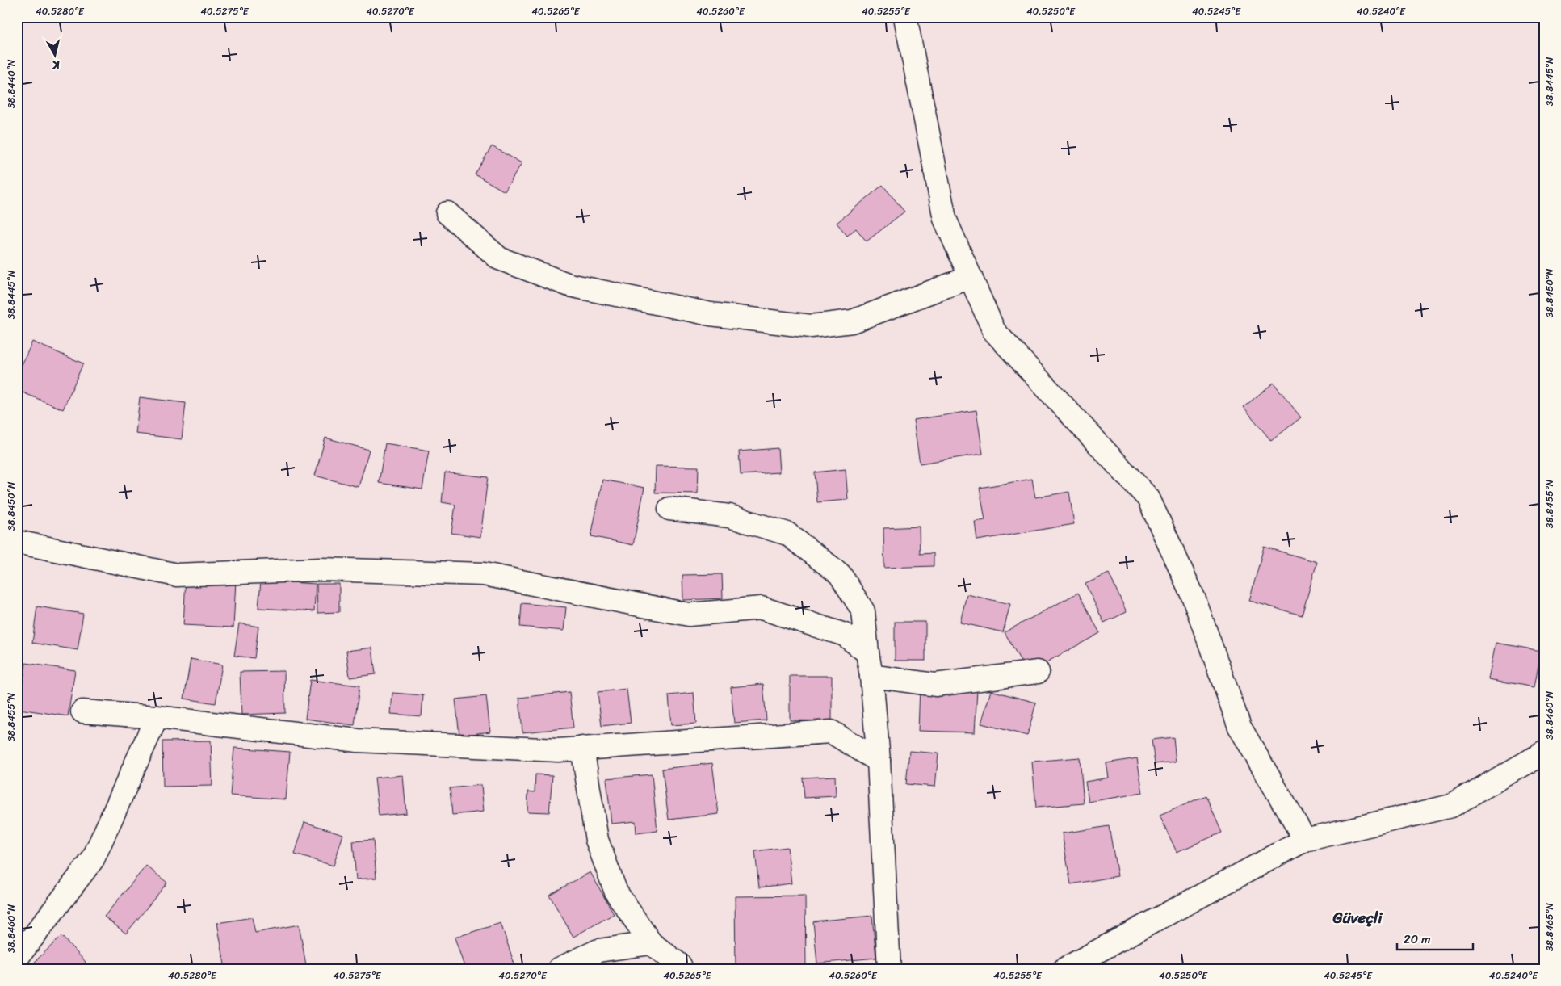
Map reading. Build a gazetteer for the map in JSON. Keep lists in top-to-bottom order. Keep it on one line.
{"districts":["Güveçli"],"scale_bar":"20 m","north":"bottom","coordinates":["40.5280°E","40.5275°E","40.5270°E","40.5265°E","40.5260°E","40.5255°E","40.5250°E","40.5245°E","40.5240°E","38.8445°N","38.8440°N","38.8450°N","38.8455°N","38.8460°N","38.8465°N"]}
